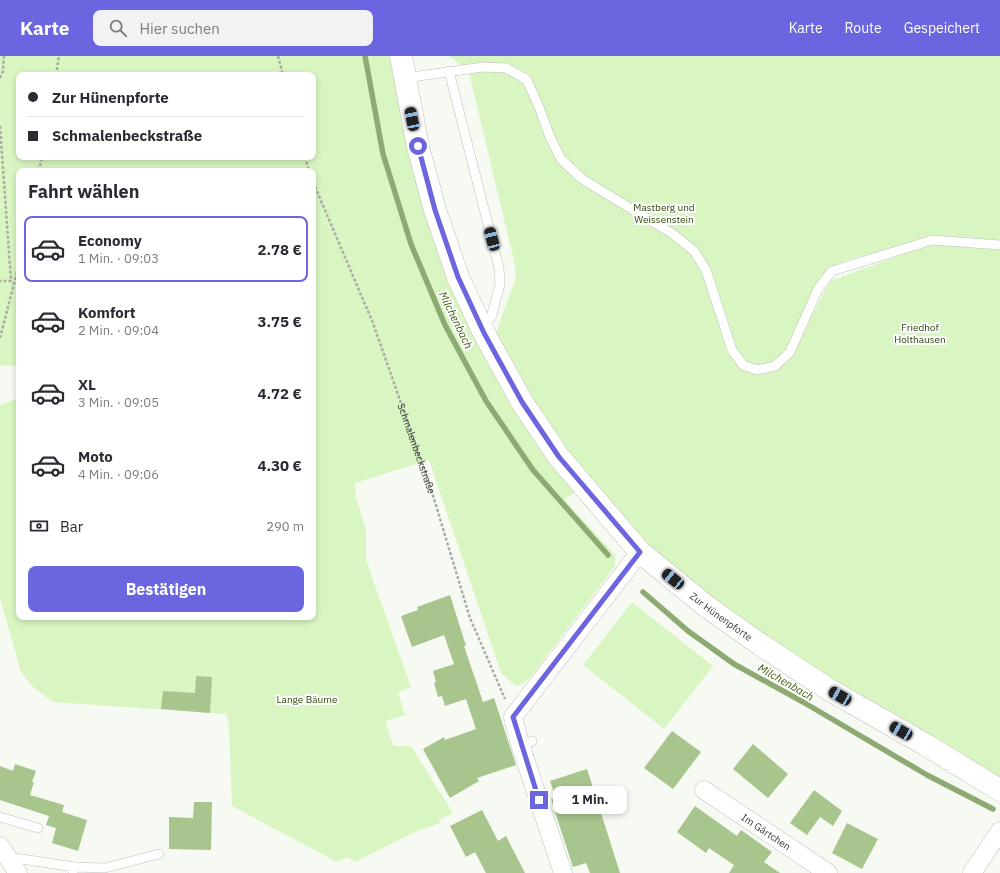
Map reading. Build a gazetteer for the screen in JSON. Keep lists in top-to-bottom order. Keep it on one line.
{"streets":{"main road":["Zur Hünenpforte"],"street":["Im Gärtchen"],"path":["Schmalenbeckstraße"]},"water":["Milchenbach"],"parks":["Mastberg und Weissenstein","Friedhof Holthausen","Lange Bäume"],"page":{"header":"Karte","search":"Hier suchen","nav":["Karte","Route","Gespeichert"],"banner":["Zur Hünenpforte","Schmalenbeckstraße"],"heading":"Fahrt wählen","list":[{"name":"Economy","note":"1 Min. · 09:03","value":"2.78 €"},{"name":"Komfort","note":"2 Min. · 09:04","value":"3.75 €"},{"name":"XL","note":"3 Min. · 09:05","value":"4.72 €"},{"name":"Moto","note":"4 Min. · 09:06","value":"4.30 €"}],"pay":["Bar","290 m"],"buttons":"Bestätigen","bubble":"1 Min."}}
